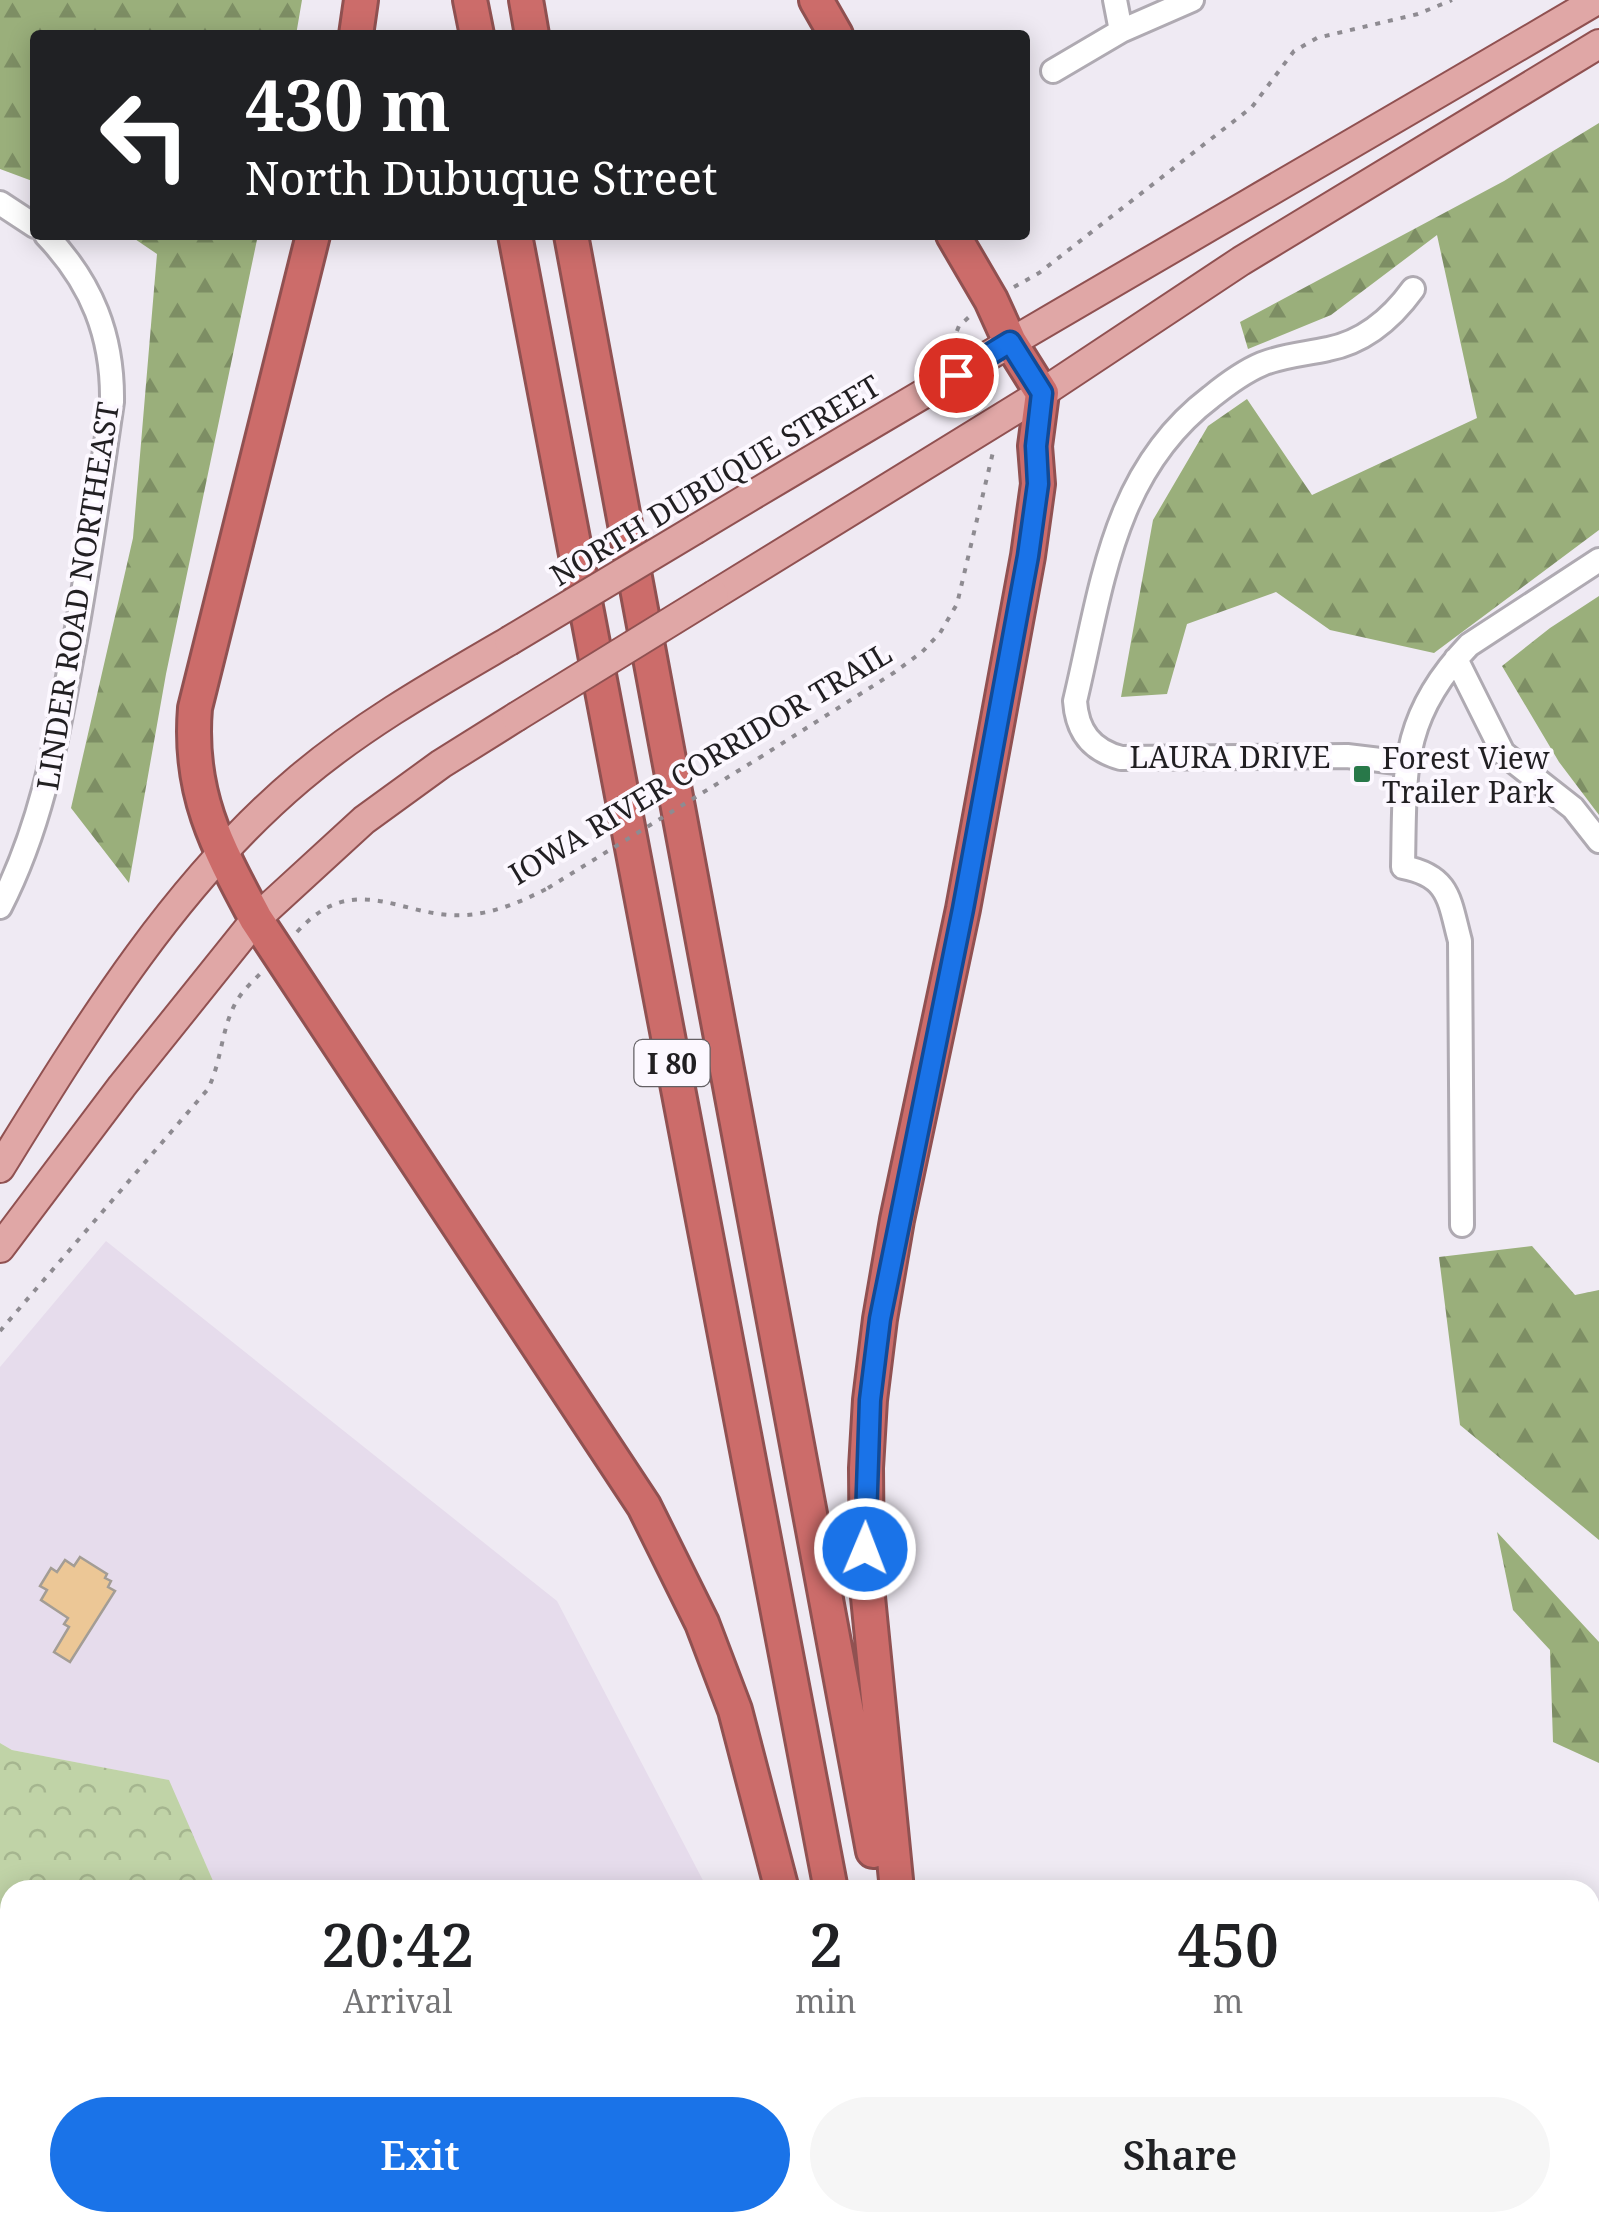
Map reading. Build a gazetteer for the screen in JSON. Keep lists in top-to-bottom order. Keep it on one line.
{"streets":{"highway":["I 80"],"main road":["NORTH DUBUQUE STREET"],"street":["LINDER ROAD NORTHEAST","LAURA DRIVE"],"path":["IOWA RIVER CORRIDOR TRAIL"]},"places":{"transit":["Forest View Trailer Park"]},"page":{"turn":["430 m","North Dubuque Street"],"eta":["20:42","Arrival","2","min","450","m"],"buttons":["Exit","Share"]}}
